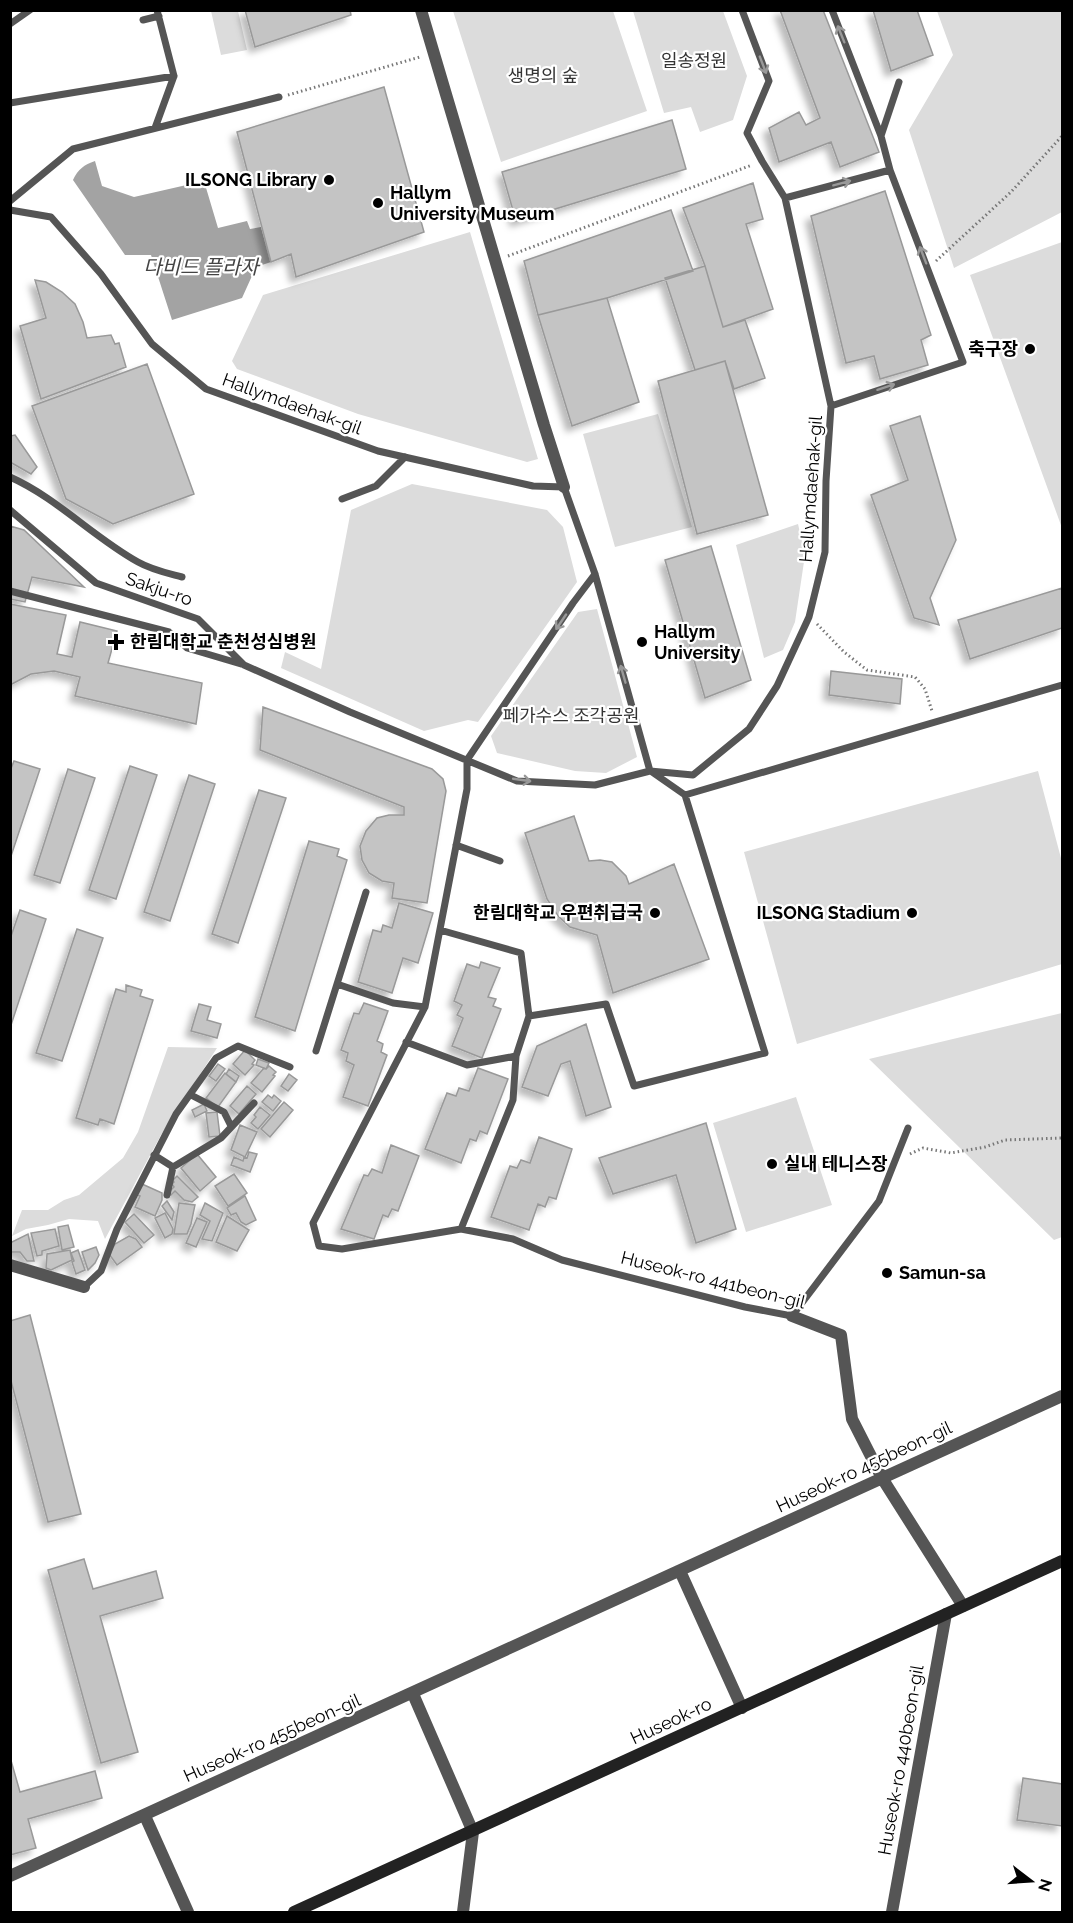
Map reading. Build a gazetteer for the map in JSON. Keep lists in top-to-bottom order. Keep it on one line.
{"streets":{"street":["Huseok-ro 441beon-gil","Huseok-ro 455beon-gil","Huseok-ro","Huseok-ro 440beon-gil"],"lane":["Hallymdaehak-gil","Sakju-ro"]},"crossings":[["Hallymdaehak-gil","Sakju-ro"],["Huseok-ro 441beon-gil","Huseok-ro 455beon-gil"],["Huseok-ro 441beon-gil","Huseok-ro"],["Huseok-ro","Huseok-ro 440beon-gil"]],"water":["다비드 플라자"],"parks":["일송정원","생명의 숲","페가수스 조각공원"],"places":{"other":["ILSONG Library","Hallym University Museum","축구장","Hallym University","한림대학교 우편취급국","ILSONG Stadium","실내 테니스장","Samun-sa"],"health":["한림대학교 춘천성심병원"]},"north":"right"}
